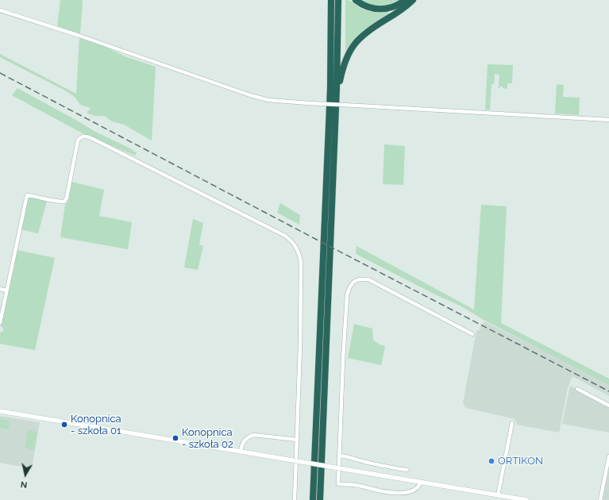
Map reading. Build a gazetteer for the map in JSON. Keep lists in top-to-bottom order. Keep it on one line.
{"places":["Konopnica - szkoła 01","Konopnica - szkoła 02","ORTIKON"],"north":"bottom"}
